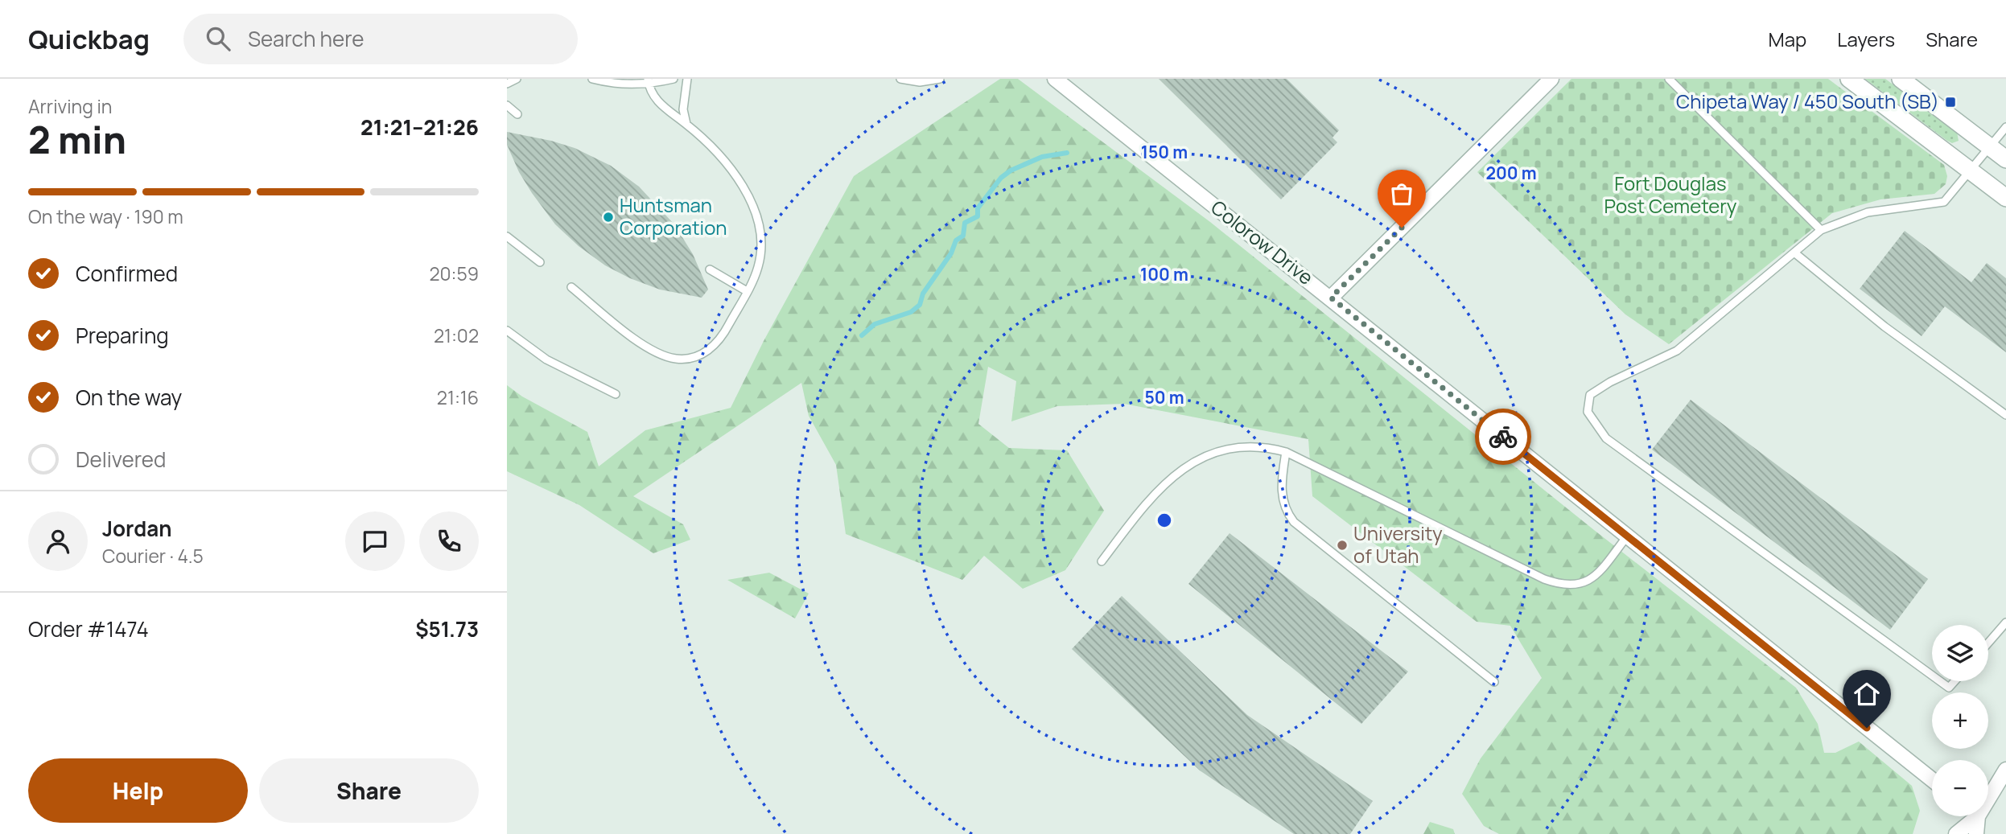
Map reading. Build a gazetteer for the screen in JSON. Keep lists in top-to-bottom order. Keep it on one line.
{"streets":{"street":["Colorow Drive"]},"parks":["Fort Douglas Post Cemetery"],"places":{"transit":["Chipeta Way / 450 South (SB)"],"other":["Huntsman Corporation","University of Utah"]},"page":{"header":"Quickbag","search":"Search here","nav":["Map","Layers","Share"],"heading":["2 min","Arriving in","21:21–21:26"],"panel":["Jordan","Courier · 4.5","Order #1474","$51.73"],"bar":"On the way · 190 m","list":[["Confirmed","20:59"],["Preparing","21:02"],["On the way","21:16"],"Delivered"],"map_buttons":["+","−"],"buttons":["Help","Share"]},"rings":["150 m","200 m","100 m","50 m"]}
